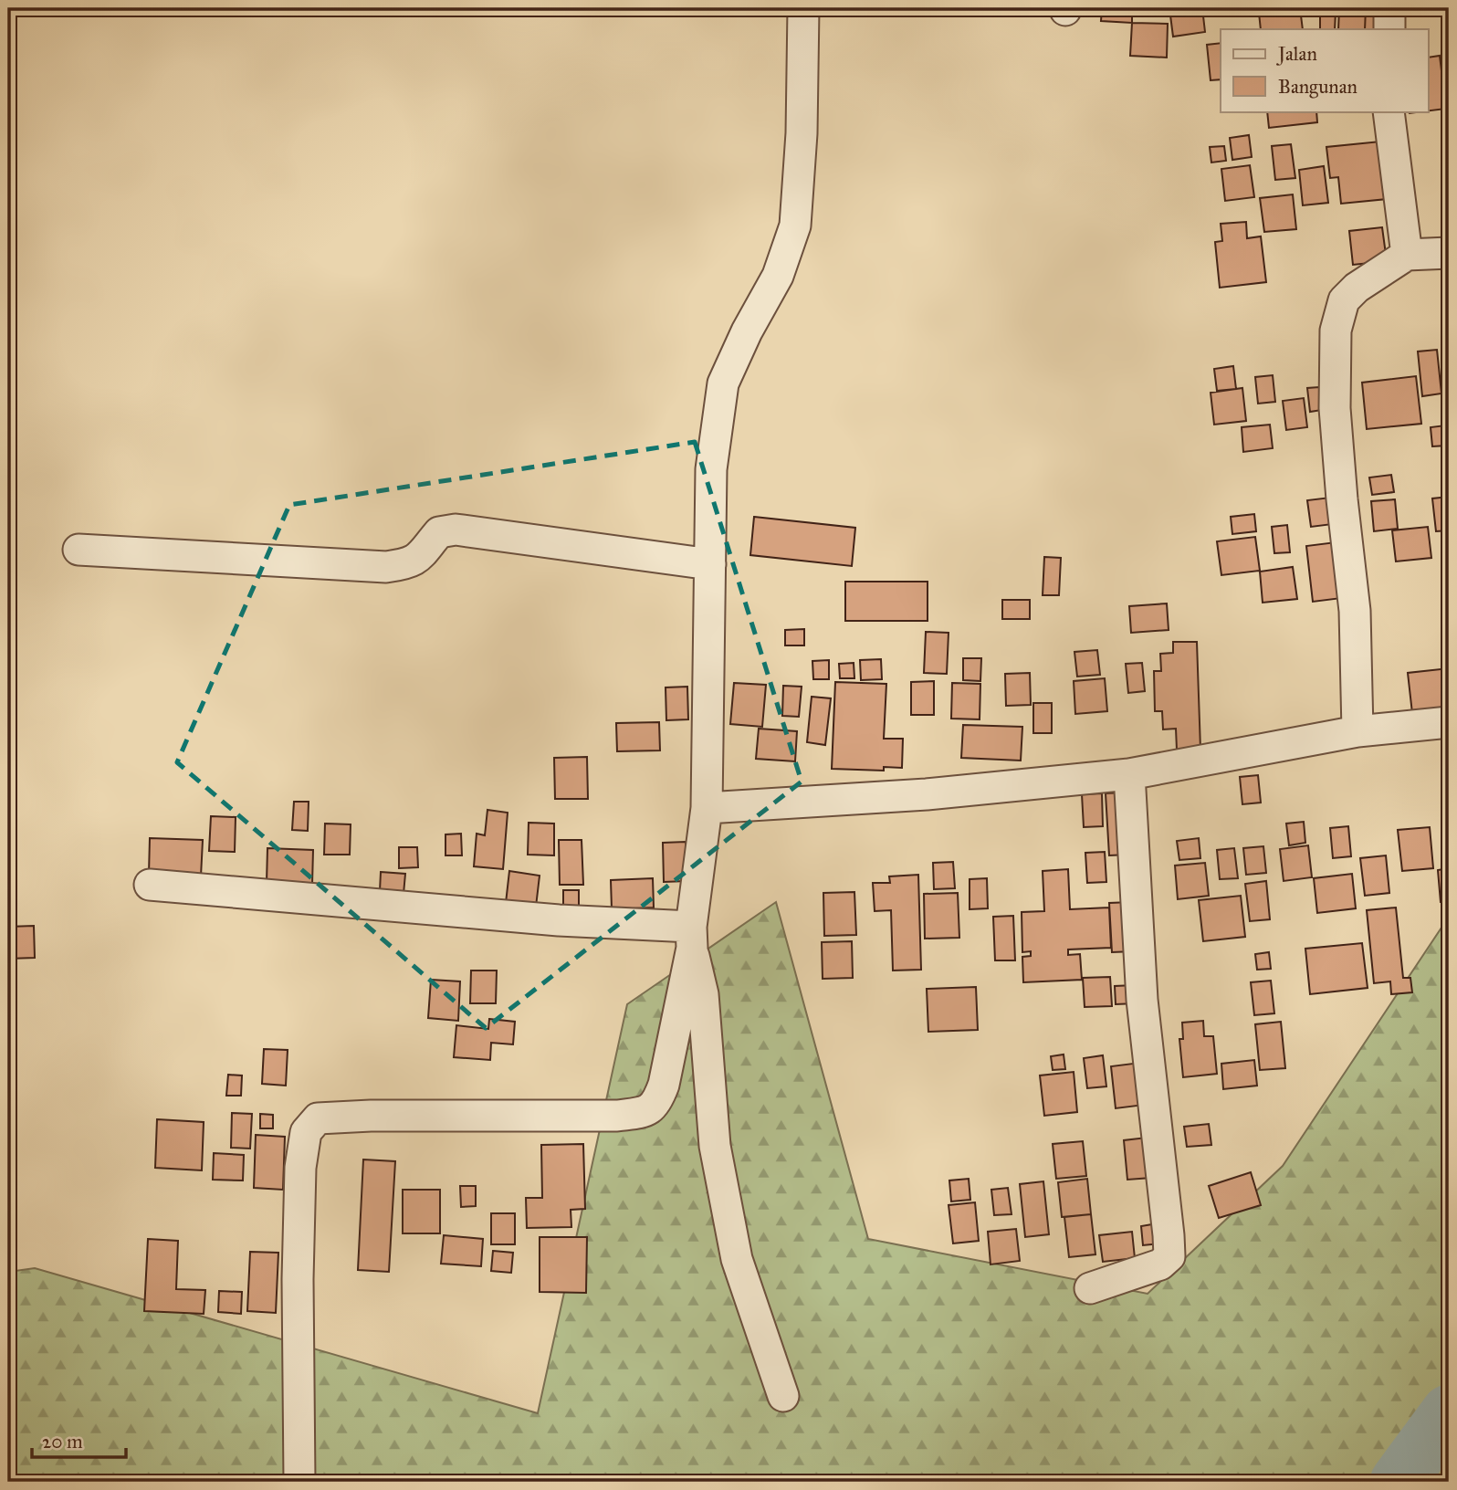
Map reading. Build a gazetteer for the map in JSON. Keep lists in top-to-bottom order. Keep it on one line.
{"legend":["Jalan","Bangunan"],"scale_bar":"20 m"}
